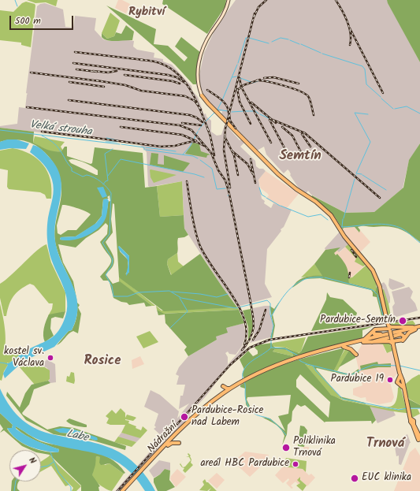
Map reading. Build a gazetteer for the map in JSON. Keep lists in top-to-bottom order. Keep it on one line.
{"streets":{"main road":["Nádražní"]},"districts":["Rybitví","Semtín","Rosice","Trnová"],"water":["Velká strouha","Labe"],"places":["Pardubice-Semtín","kostel sv. Václava","Pardubice 19","Pardubice-Rosice nad Labem","Poliklinika Trnová","areál HBC Pardubice","EUC klinika"],"scale_bar":"500 m","north":"top right"}
